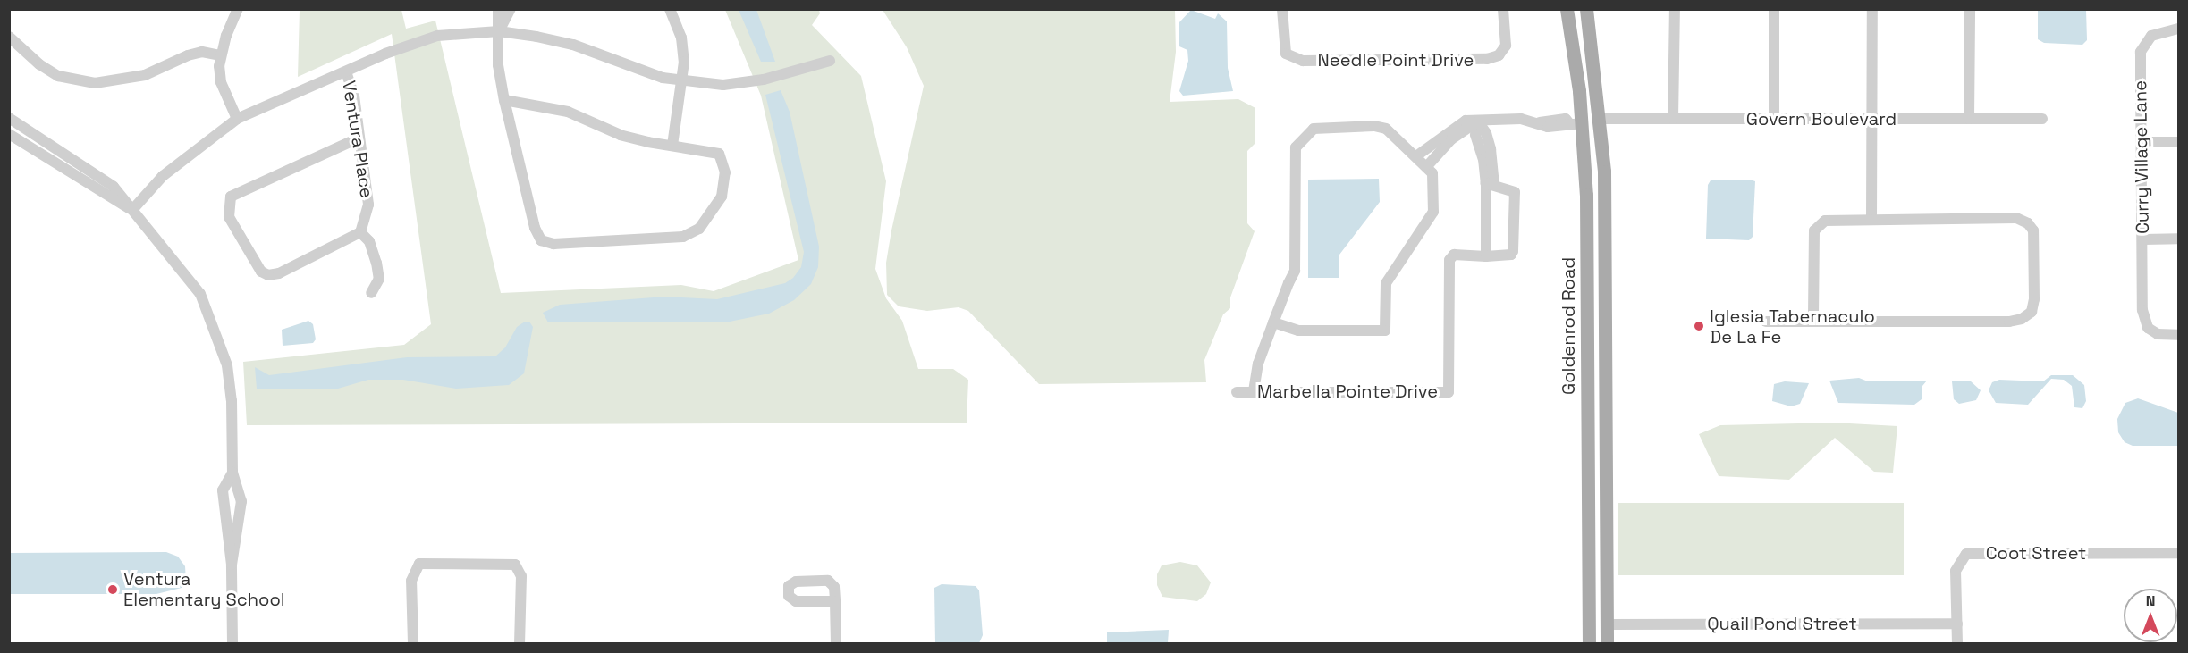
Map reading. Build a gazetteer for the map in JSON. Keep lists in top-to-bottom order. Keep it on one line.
{"streets":{"main road":["Goldenrod Road"],"street":["Needle Point Drive","Govern Boulevard","Ventura Place","Curry Village Lane","Marbella Pointe Drive","Coot Street","Quail Pond Street"]},"crossings":[["Govern Boulevard","Goldenrod Road"],["Goldenrod Road","Quail Pond Street"],["Coot Street","Quail Pond Street"]],"places":["Iglesia Tabernaculo De La Fe","Ventura Elementary School"],"north":"top"}
